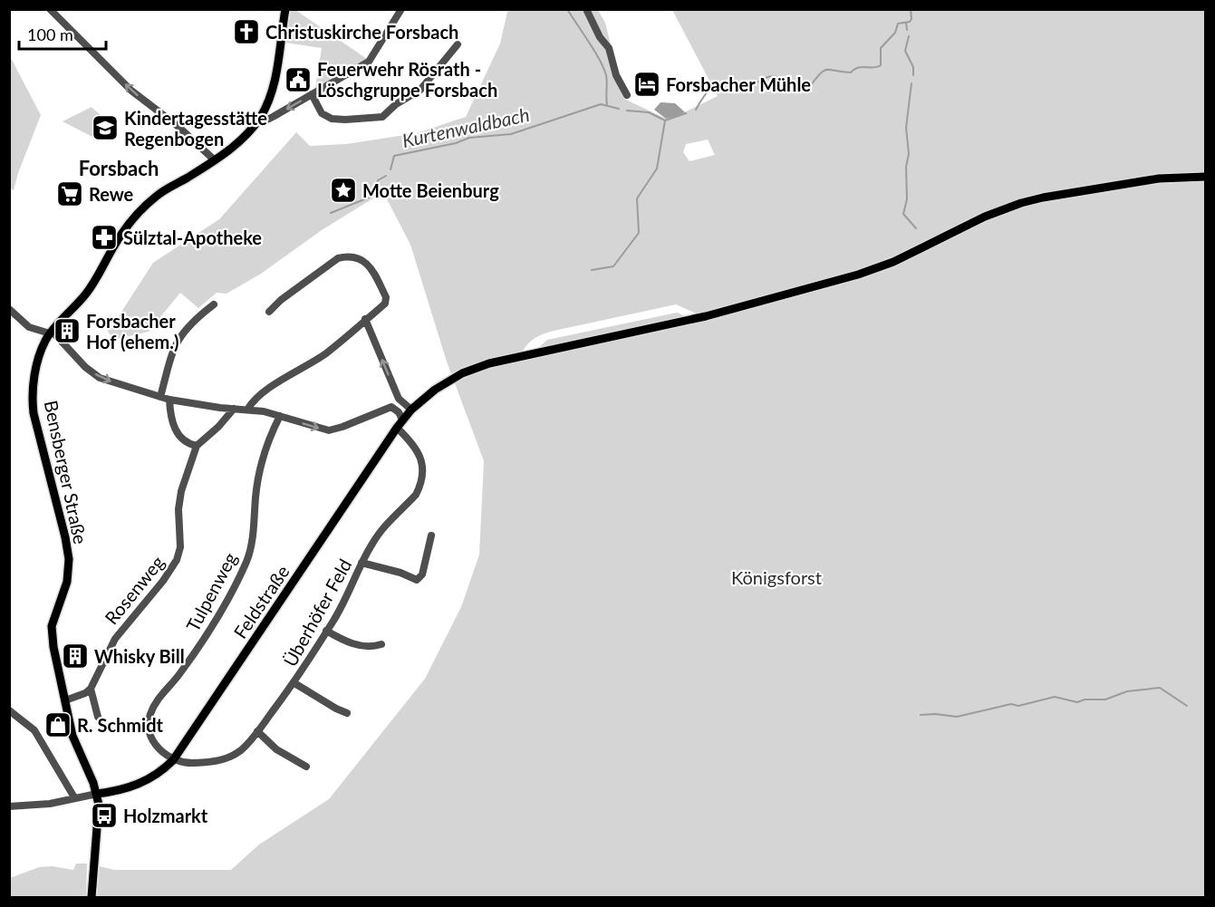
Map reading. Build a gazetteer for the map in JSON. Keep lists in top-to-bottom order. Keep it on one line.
{"streets":{"main road":["Bensberger Straße","Feldstraße"],"street":["Rosenweg","Tulpenweg","Überhöfer Feld"]},"crossings":[["Bensberger Straße","Feldstraße"],["Tulpenweg","Feldstraße"],["Tulpenweg","Überhöfer Feld"],["Feldstraße","Überhöfer Feld"]],"districts":["Forsbach"],"water":["Kurtenwaldbach"],"parks":["Königsforst"],"places":{"church":["Christuskirche Forsbach"],"public building":["Feuerwehr Rösrath - Löschgruppe Forsbach"],"hotel":["Forsbacher Mühle"],"school or university":["Kindertagesstätte Regenbogen"],"place":["Motte Beienburg"],"supermarket":["Rewe"],"pharmacy":["Sülztal-Apotheke"],"building":["Forsbacher Hof (ehem.)","Whisky Bill"],"shop":["R. Schmidt"],"bus stop":["Holzmarkt"]},"scale_bar":"100 m"}
